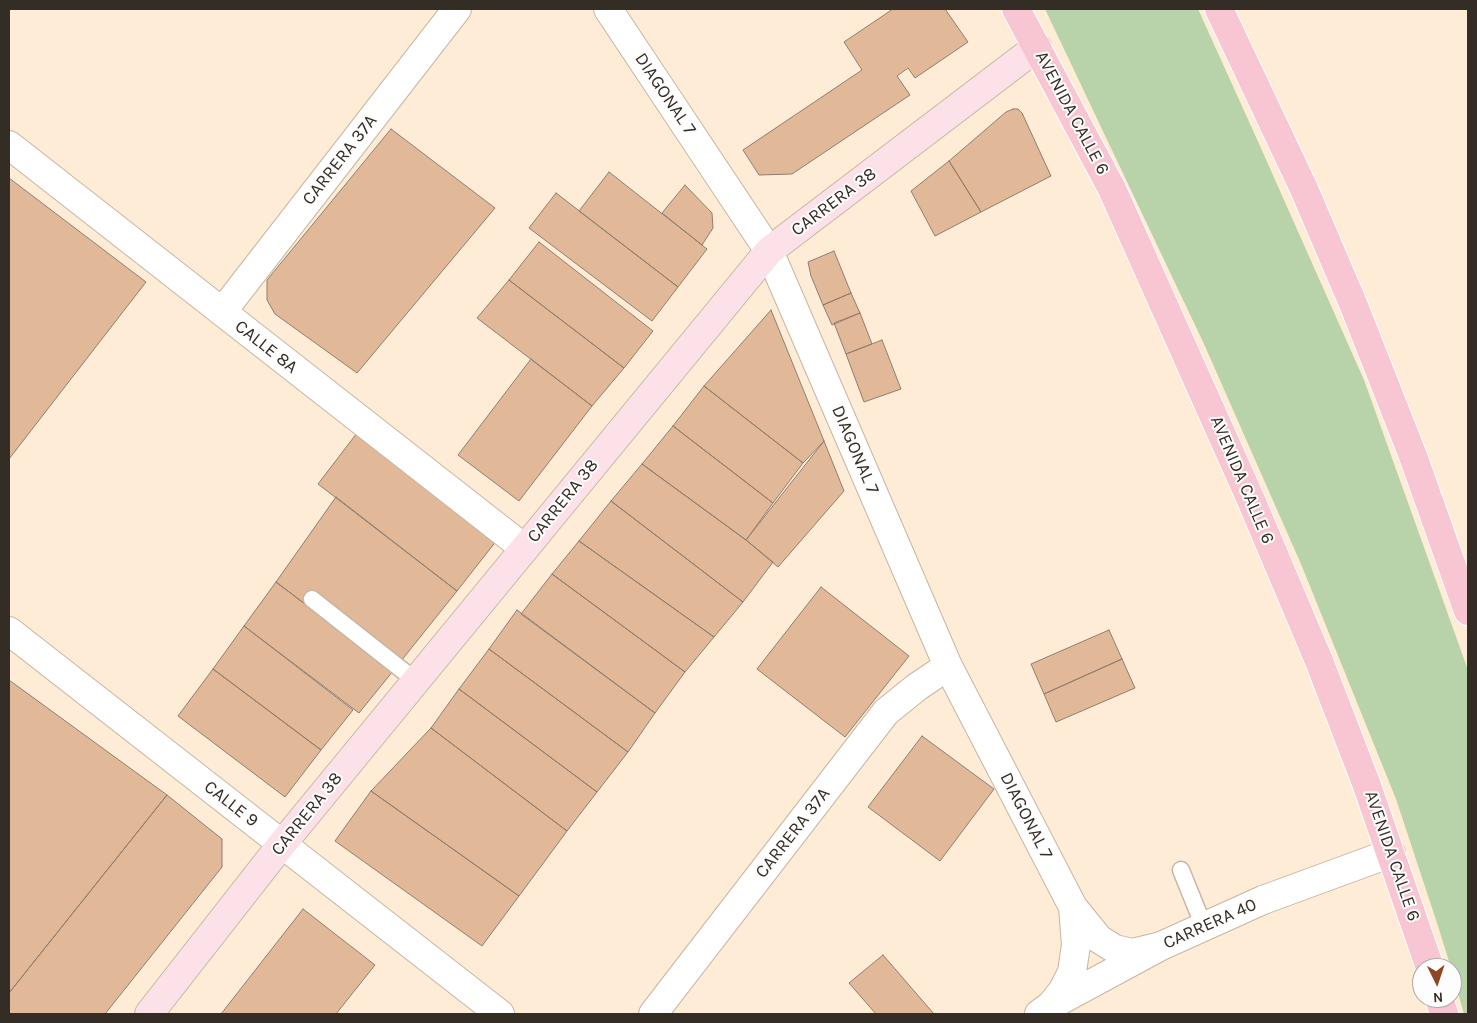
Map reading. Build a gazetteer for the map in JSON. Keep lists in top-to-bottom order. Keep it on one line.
{"streets":{"main road":["AVENIDA CALLE 6"],"street":["DIAGONAL 7","CARRERA 37A","CARRERA 38","CALLE 8A","CALLE 9","CARRERA 40"]},"crossings":[["DIAGONAL 7","CARRERA 37A"],["DIAGONAL 7","CARRERA 38"],["DIAGONAL 7","CARRERA 40"],["AVENIDA CALLE 6","CARRERA 38"],["AVENIDA CALLE 6","CARRERA 40"],["CARRERA 37A","CALLE 8A"],["CARRERA 38","CALLE 8A"],["CARRERA 38","CALLE 9"]],"north":"bottom"}
